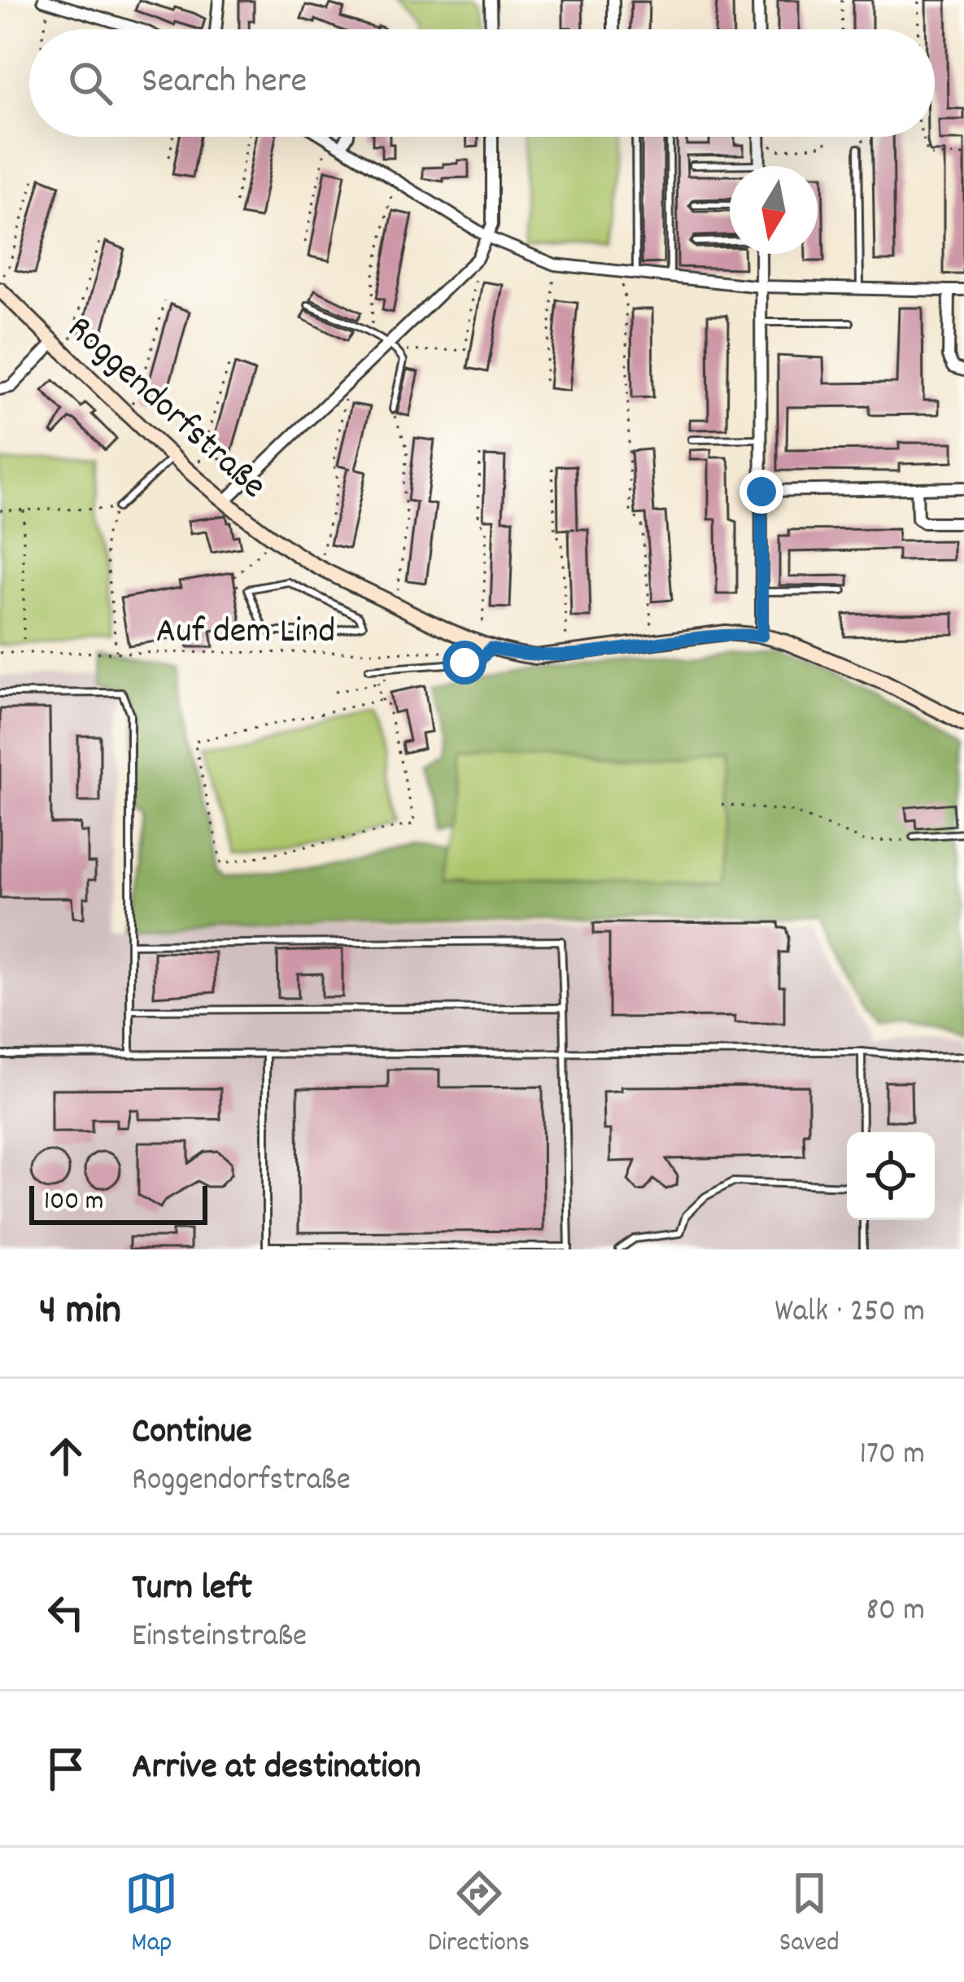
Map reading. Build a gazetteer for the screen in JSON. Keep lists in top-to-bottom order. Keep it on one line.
{"streets":{"street":["Roggendorfstraße"],"path":["Auf dem Lind"]},"crossings":[["Roggendorfstraße","Auf dem Lind"]],"scale_bar":"100 m","north":"bottom","page":{"search":"Search here","scale":"100 m","heading":["4 min","Walk · 250 m"],"list":[["Continue","Roggendorfstraße","170 m"],["Turn left","Einsteinstraße","80 m"],"Arrive at destination"],"nav":["Map","Directions","Saved"]}}
